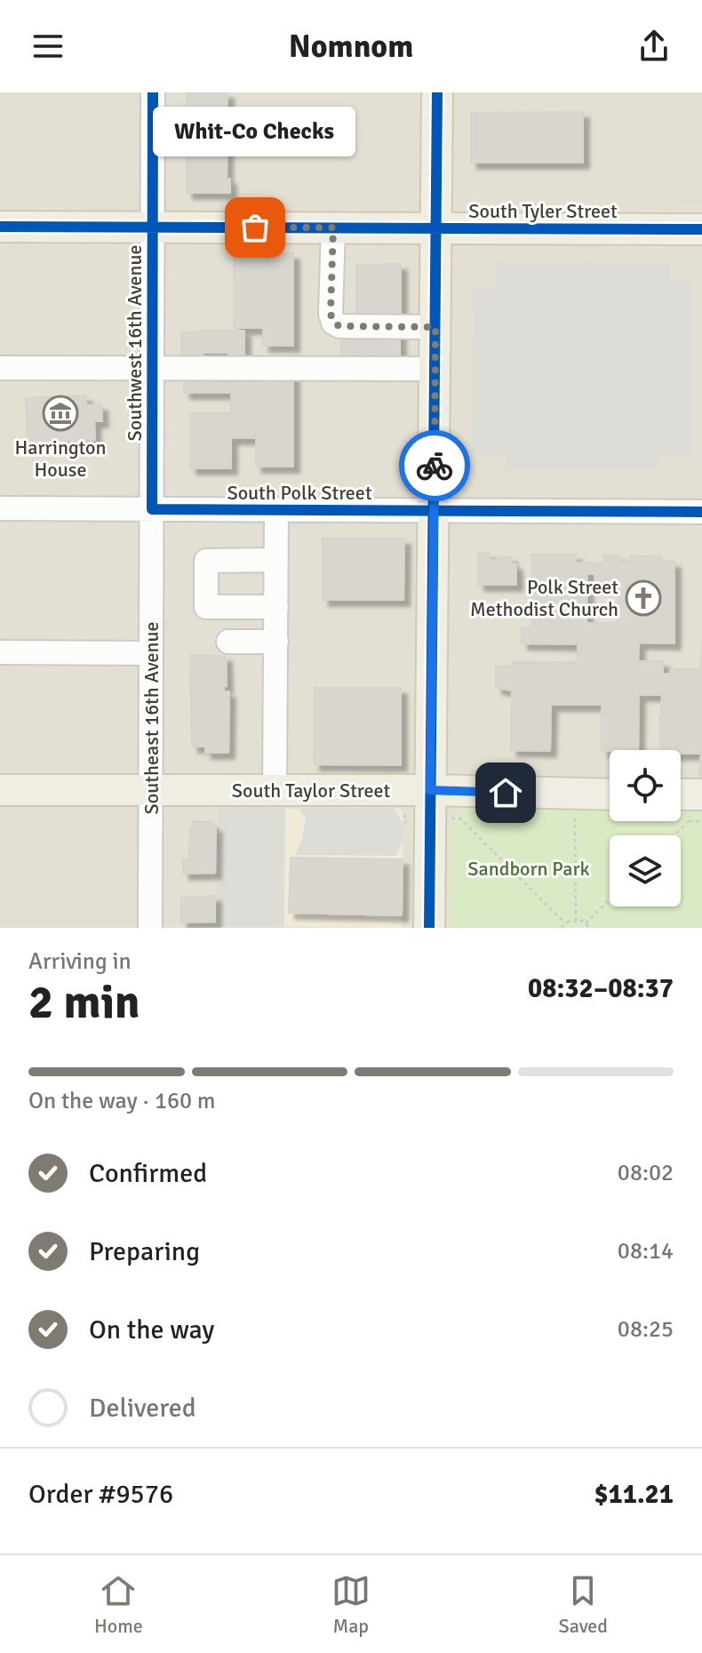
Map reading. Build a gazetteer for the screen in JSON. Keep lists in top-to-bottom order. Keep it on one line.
{"streets":{"main road":["South Tyler Street","South Taylor Street"],"street":["Southwest 16th Avenue","South Polk Street","Southeast 16th Avenue"]},"crossings":[["South Tyler Street","Southwest 16th Avenue"],["Southwest 16th Avenue","South Polk Street"],["Southwest 16th Avenue","Southeast 16th Avenue"],["South Polk Street","Southeast 16th Avenue"],["Southeast 16th Avenue","South Taylor Street"]],"parks":["Sandborn Park"],"places":{"other":["Whit-Co Checks"],"museum":["Harrington House"],"church":["Polk Street Methodist Church"]},"page":{"header":"Nomnom","bubble":"Whit-Co Checks","heading":["2 min","Arriving in","08:32–08:37"],"panel":["Order #9576","$11.21"],"bar":"On the way · 160 m","list":[["Confirmed","08:02"],["Preparing","08:14"],["On the way","08:25"],"Delivered"],"tabs":["Home","Map","Saved"]}}
